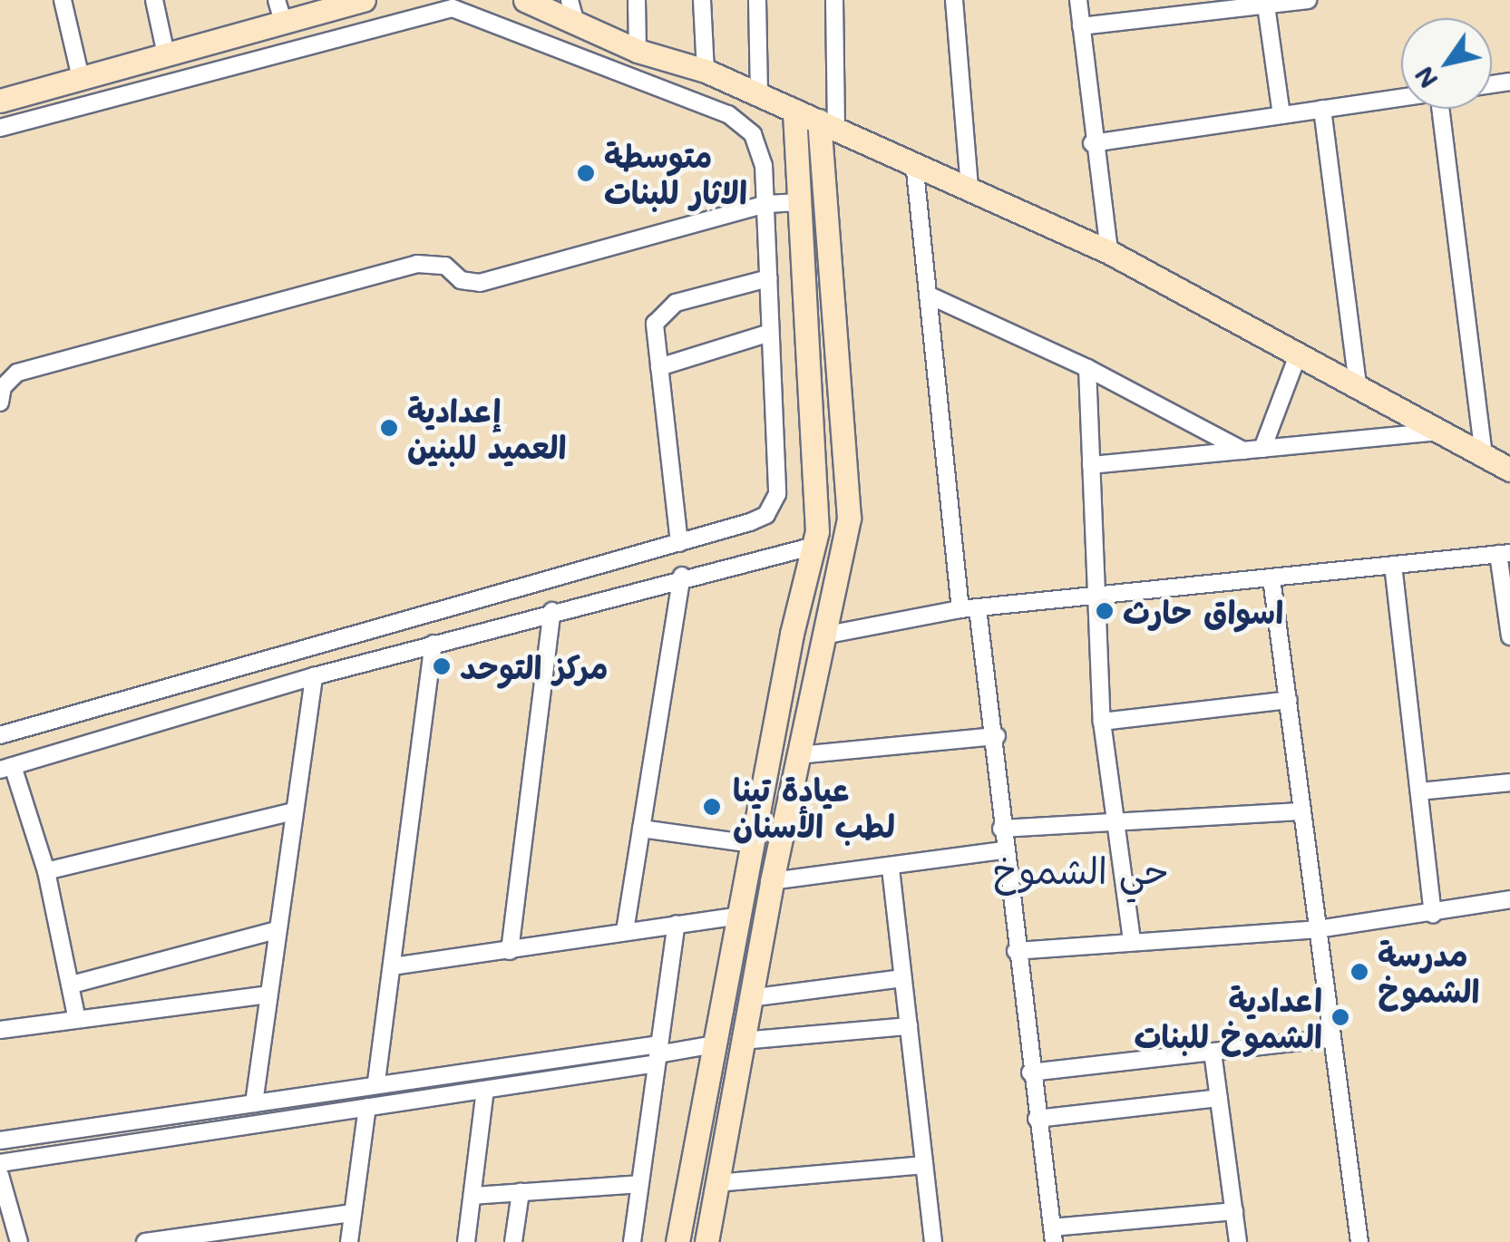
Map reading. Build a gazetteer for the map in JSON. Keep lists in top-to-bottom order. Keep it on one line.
{"districts":["حي الشموخ"],"places":["متوسطة الاثار للبنات","إعدادية العميد للبنين","اسواق حارث","مركز التوحد","عيادة تينا لطب الأسنان","مدرسة الشموخ","اعدادية الشموخ للبنات"],"north":"bottom left"}
